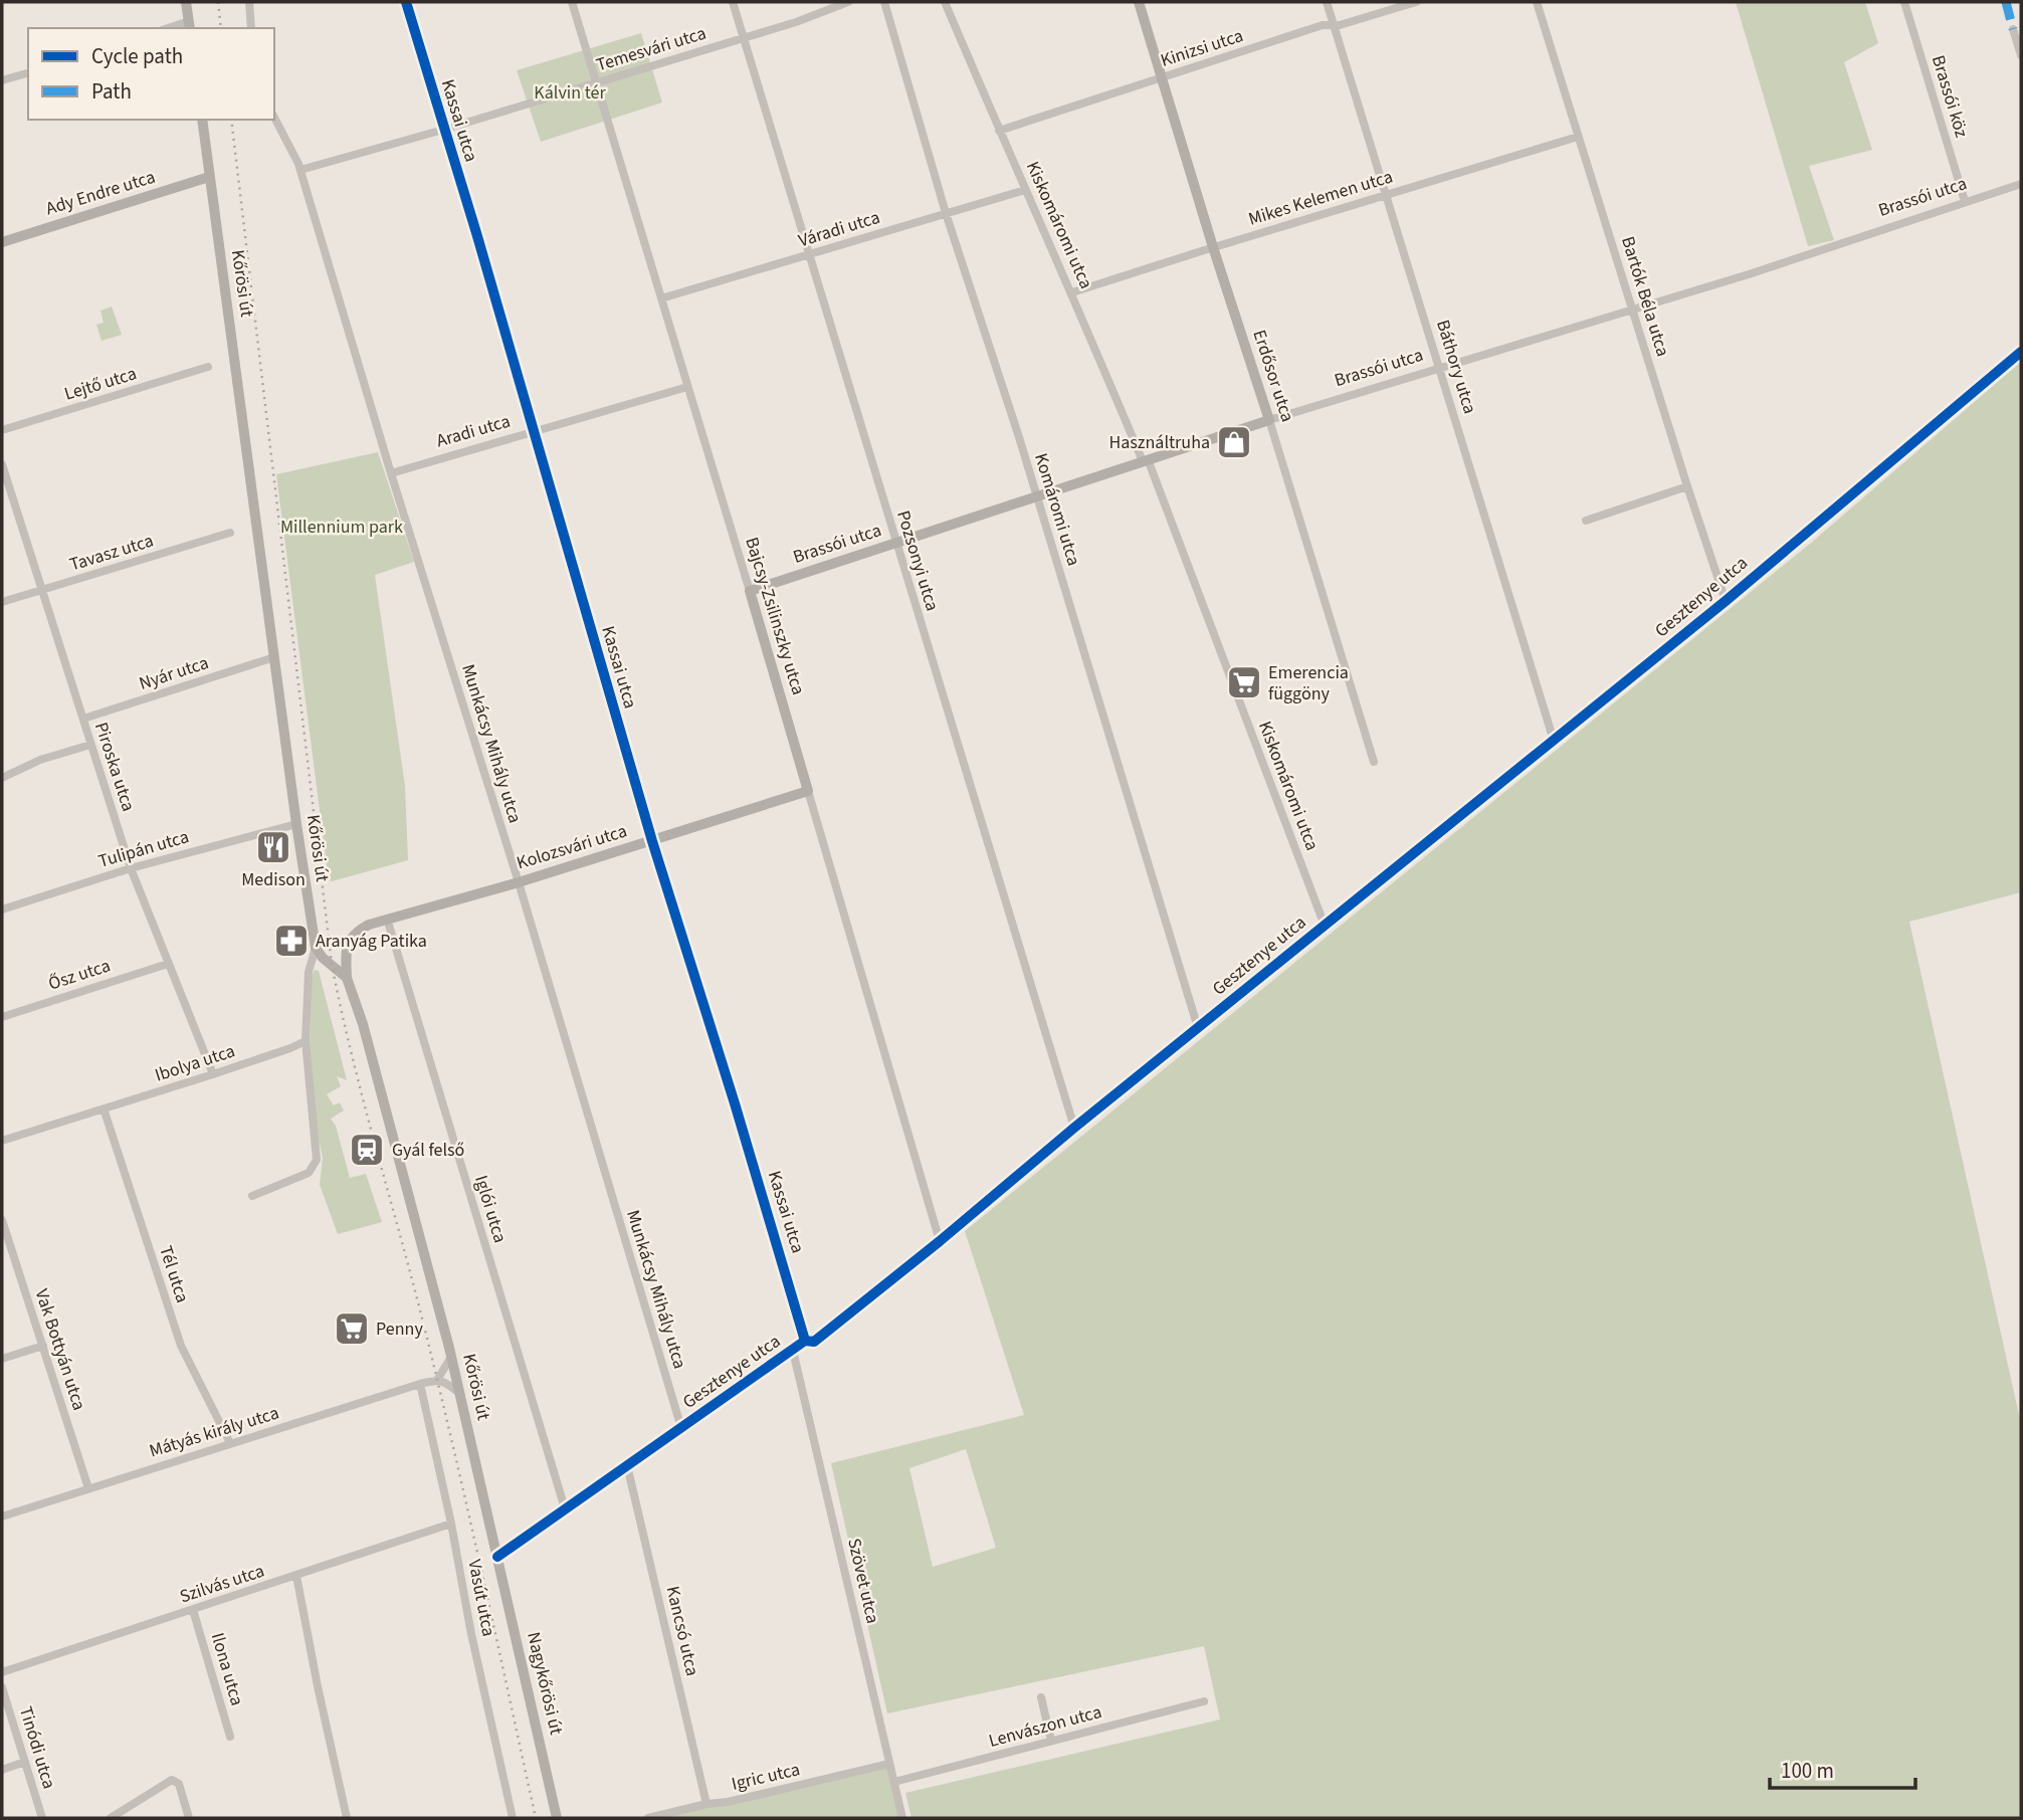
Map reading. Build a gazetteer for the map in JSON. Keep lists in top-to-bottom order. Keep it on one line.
{"streets":{"street":["Kinizsi utca","Temesvári utca","Brassói köz","Kassai utca","Ady Endre utca","Brassói utca","Mikes Kelemen utca","Kiskomáromi utca","Váradi utca","Kőrösi út","Bartók Béla utca","Báthory utca","Erdősor utca","Lejtő utca","Aradi utca","Komáromi utca","Tavasz utca","Pozsonyi utca","Gesztenye utca","Bajcsy-Zsilinszky utca","Nyár utca","Munkácsy Mihály utca","Piroska utca","Kolozsvári utca","Tulipán utca","Ősz utca","Ibolya utca","Iglói utca","Tél utca","Vak Bottyán utca","Mátyás király utca","Szövet utca","Szilvás utca","Vasút utca","Kancsó utca","Ilona utca","Nagykőrösi út","Lenvászon utca","Tinódi utca","Igric utca"]},"crossings":[["Kinizsi utca","Kiskomáromi utca"],["Kinizsi utca","Báthory utca"],["Kinizsi utca","Erdősor utca"],["Temesvári utca","Kassai utca"],["Temesvári utca","Pozsonyi utca"],["Temesvári utca","Bajcsy-Zsilinszky utca"],["Temesvári utca","Munkácsy Mihály utca"],["Brassói köz","Brassói utca"],["Kassai utca","Aradi utca"],["Kassai utca","Gesztenye utca"],["Kassai utca","Kolozsvári utca"],["Ady Endre utca","Kőrösi út"],["Brassói utca","Kiskomáromi utca"],["Brassói utca","Bartók Béla utca"],["Brassói utca","Báthory utca"],["Brassói utca","Erdősor utca"],["Brassói utca","Komáromi utca"],["Brassói utca","Pozsonyi utca"],["Brassói utca","Bajcsy-Zsilinszky utca"],["Mikes Kelemen utca","Kiskomáromi utca"],["Mikes Kelemen utca","Bartók Béla utca"],["Mikes Kelemen utca","Báthory utca"],["Mikes Kelemen utca","Erdősor utca"],["Kiskomáromi utca","Váradi utca"],["Kiskomáromi utca","Gesztenye utca"],["Váradi utca","Komáromi utca"],["Váradi utca","Pozsonyi utca"],["Váradi utca","Bajcsy-Zsilinszky utca"],["Kőrösi út","Gesztenye utca"],["Kőrösi út","Nyár utca"],["Kőrösi út","Kolozsvári utca"],["Kőrösi út","Tulipán utca"],["Kőrösi út","Nagykőrösi út"],["Bartók Béla utca","Gesztenye utca"],["Báthory utca","Gesztenye utca"],["Aradi utca","Bajcsy-Zsilinszky utca"],["Aradi utca","Munkácsy Mihály utca"],["Komáromi utca","Gesztenye utca"],["Tavasz utca","Piroska utca"],["Pozsonyi utca","Gesztenye utca"],["Gesztenye utca","Bajcsy-Zsilinszky utca"],["Gesztenye utca","Munkácsy Mihály utca"],["Gesztenye utca","Iglói utca"],["Gesztenye utca","Szövet utca"],["Gesztenye utca","Kancsó utca"],["Gesztenye utca","Nagykőrösi út"],["Bajcsy-Zsilinszky utca","Kolozsvári utca"],["Nyár utca","Piroska utca"],["Munkácsy Mihály utca","Kolozsvári utca"],["Piroska utca","Tulipán utca"],["Piroska utca","Ősz utca"],["Piroska utca","Ibolya utca"],["Kolozsvári utca","Iglói utca"],["Ibolya utca","Tél utca"],["Tél utca","Mátyás király utca"],["Vak Bottyán utca","Mátyás király utca"],["Mátyás király utca","Vasút utca"],["Szövet utca","Lenvászon utca"],["Szövet utca","Igric utca"],["Szilvás utca","Vasút utca"],["Szilvás utca","Ilona utca"],["Kancsó utca","Igric utca"]],"parks":["Kálvin tér","Millennium park"],"places":{"shop":["Használtruha"],"supermarket":["Emerencia függöny","Penny"],"restaurant":["Medison"],"pharmacy":["Aranyág Patika"],"station":["Gyál felső"]},"legend":["Cycle path","Path"],"scale_bar":"100 m"}
